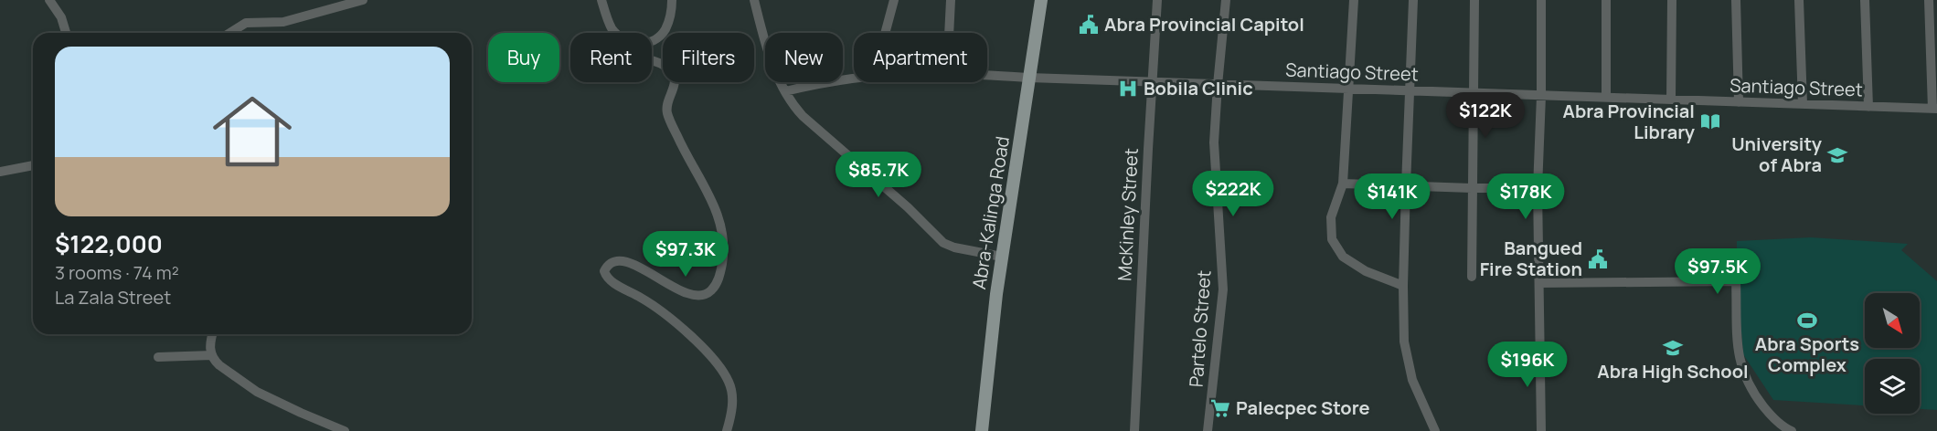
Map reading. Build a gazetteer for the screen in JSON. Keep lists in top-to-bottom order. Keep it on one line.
{"streets":{"main road":["Abra-Kalinga Road"],"street":["Santiago Street","McKinley Street","Partelo Street"]},"crossings":[["Santiago Street","Abra-Kalinga Road"],["Santiago Street","McKinley Street"],["Santiago Street","Partelo Street"]],"places":{"public building":["Abra Provincial Capitol","Bangued Fire Station"],"hospital":["Bobila Clinic"],"library":["Abra Provincial Library"],"school or university":["University of Abra","Abra High School"],"sports":["Abra Sports Complex"],"supermarket":["Palecpec Store"]},"north":"bottom right","page":{"chip":["Buy","Rent","Filters","New","Apartment"],"list":[{"name":"$122,000","note":"3 rooms · 74 m² · La Zala Street"}],"price":["$122K","$85.7K","$222K","$141K","$178K","$97.3K","$97.5K","$196K"]}}
